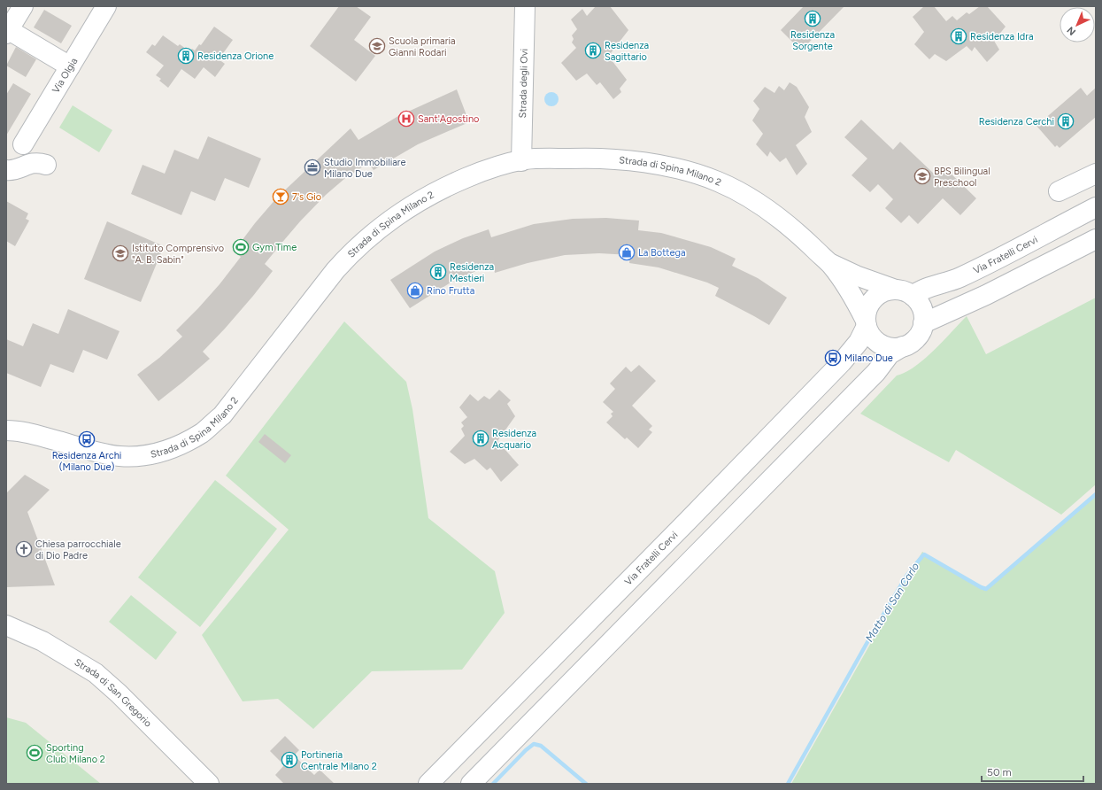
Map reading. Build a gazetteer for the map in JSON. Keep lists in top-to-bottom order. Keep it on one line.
{"streets":{"street":["Via Olgia","Strada degli Ovi","Strada di Spina Milano 2","Via Fratelli Cervi","Strada di San Gregorio"]},"crossings":[["Strada degli Ovi","Strada di Spina Milano 2"],["Strada di Spina Milano 2","Via Fratelli Cervi"]],"water":["Matto di San Carlo"],"places":{"building":["Residenza Sorgente","Residenza Idra","Residenza Sagittario","Residenza Orione","Residenza Cerchi","Residenza Mestieri","Residenza Acquario","Portineria Centrale Milano 2"],"school or university":["Scuola primaria Gianni Rodari","BPS Bilingual Preschool","Istituto Comprensivo \"A. B. Sabin\""],"hospital":["Sant'Agostino"],"office":["Studio Immobiliare Milano Due"],"bar":["7's Gio"],"sports":["Gym Time","Sporting Club Milano 2"],"shop":["La Bottega","Rino Frutta"],"bus stop":["Milano Due","Residenza Archi (Milano Due)"],"church":["Chiesa parrocchiale di Dio Padre"]},"scale_bar":"50 m","north":"bottom left"}
